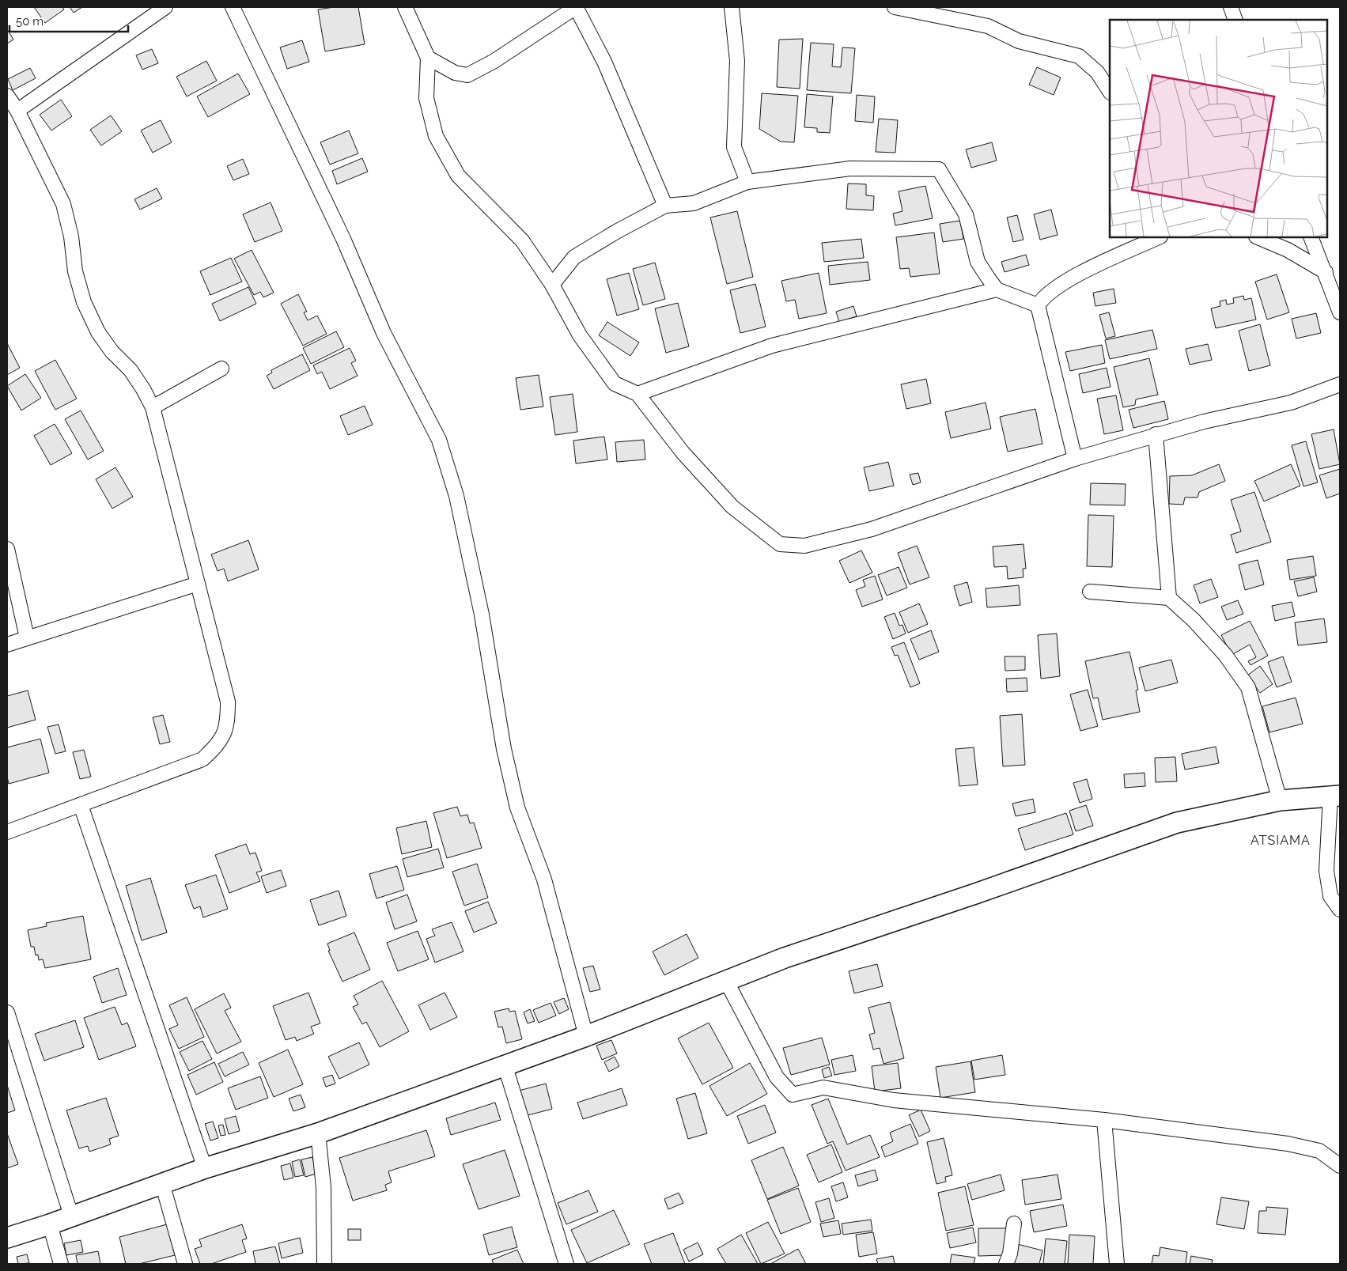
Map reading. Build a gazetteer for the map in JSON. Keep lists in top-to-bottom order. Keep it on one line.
{"districts":["ATSIAMA"],"scale_bar":"50 m"}
